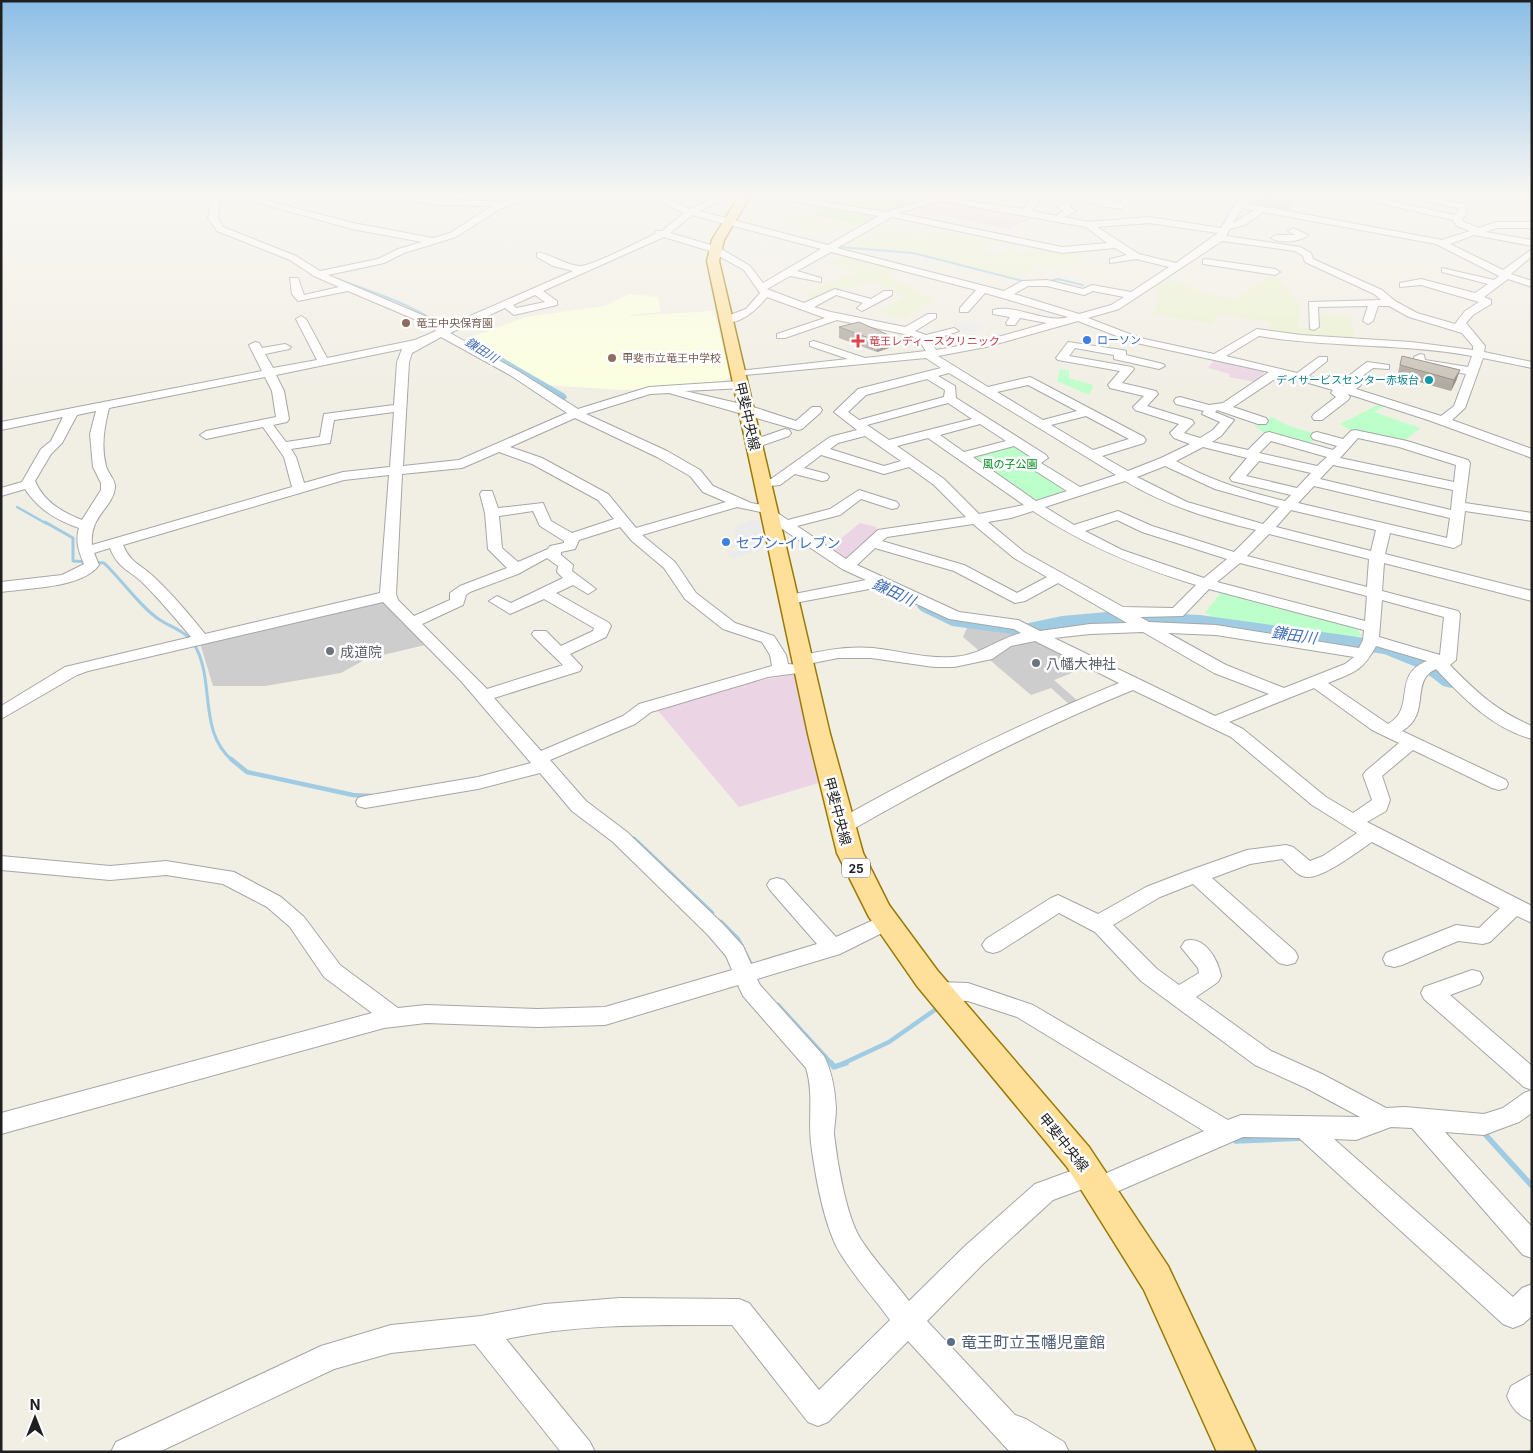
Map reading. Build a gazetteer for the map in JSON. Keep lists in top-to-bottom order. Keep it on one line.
{"streets":{"main road":["甲斐中央線","25"]},"water":["鎌田川"],"parks":["風の子公園"],"places":{"other":["竜王中央保育園","ローソン","甲斐市立竜王中学校","デイサービスセンター赤坂台","セブン-イレブン","成道院","八幡大神社","竜王町立玉幡児童館"],"health":["竜王レディースクリニック"]},"north":"top"}
